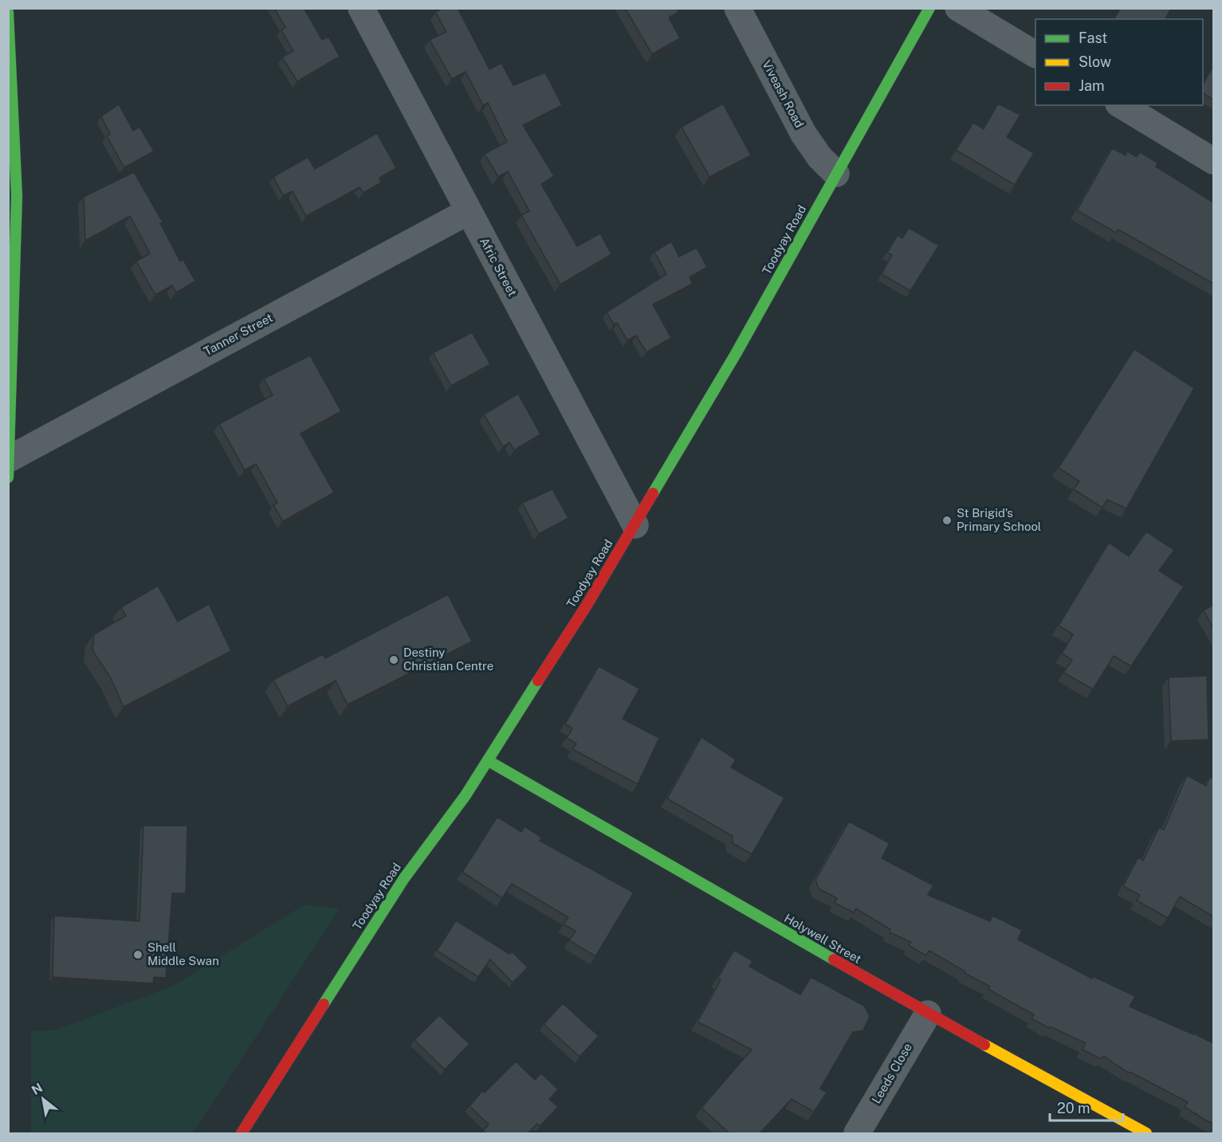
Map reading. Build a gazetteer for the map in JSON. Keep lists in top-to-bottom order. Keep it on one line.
{"streets":{"main road":["Toodyay Road","Holywell Street"],"street":["Viveash Road","Afric Street","Tanner Street","Leeds Close"]},"crossings":[["Viveash Road","Toodyay Road"],["Toodyay Road","Afric Street"],["Toodyay Road","Holywell Street"],["Afric Street","Tanner Street"],["Holywell Street","Leeds Close"]],"places":["St Brigid's Primary School","Destiny Christian Centre","Shell Middle Swan"],"legend":["Fast","Slow","Jam"],"scale_bar":"20 m","north":"top left"}
